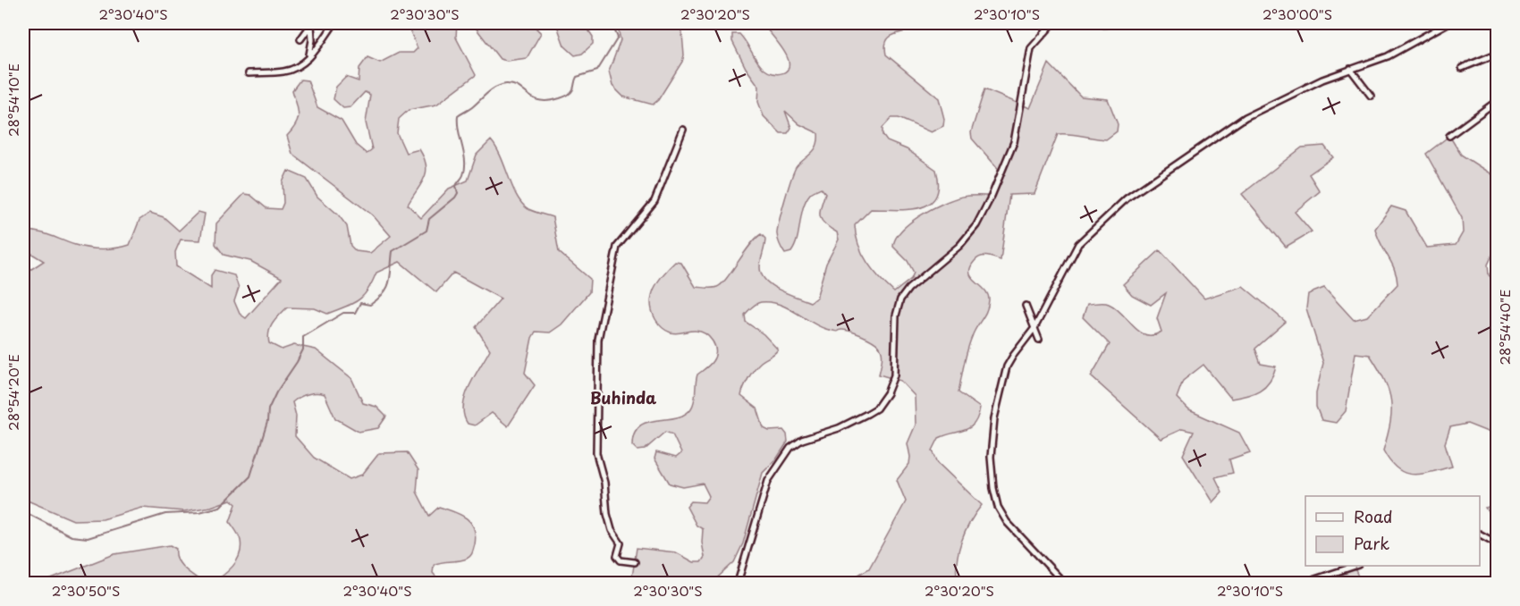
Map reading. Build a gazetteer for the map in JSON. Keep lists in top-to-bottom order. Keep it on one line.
{"districts":["Buhinda"],"legend":["Road","Park"],"coordinates":["2°30'40\"S","2°30'30\"S","2°30'20\"S","2°30'10\"S","2°30'00\"S","28°54'10\"E","28°54'40\"E","28°54'20\"E","2°30'50\"S"]}
